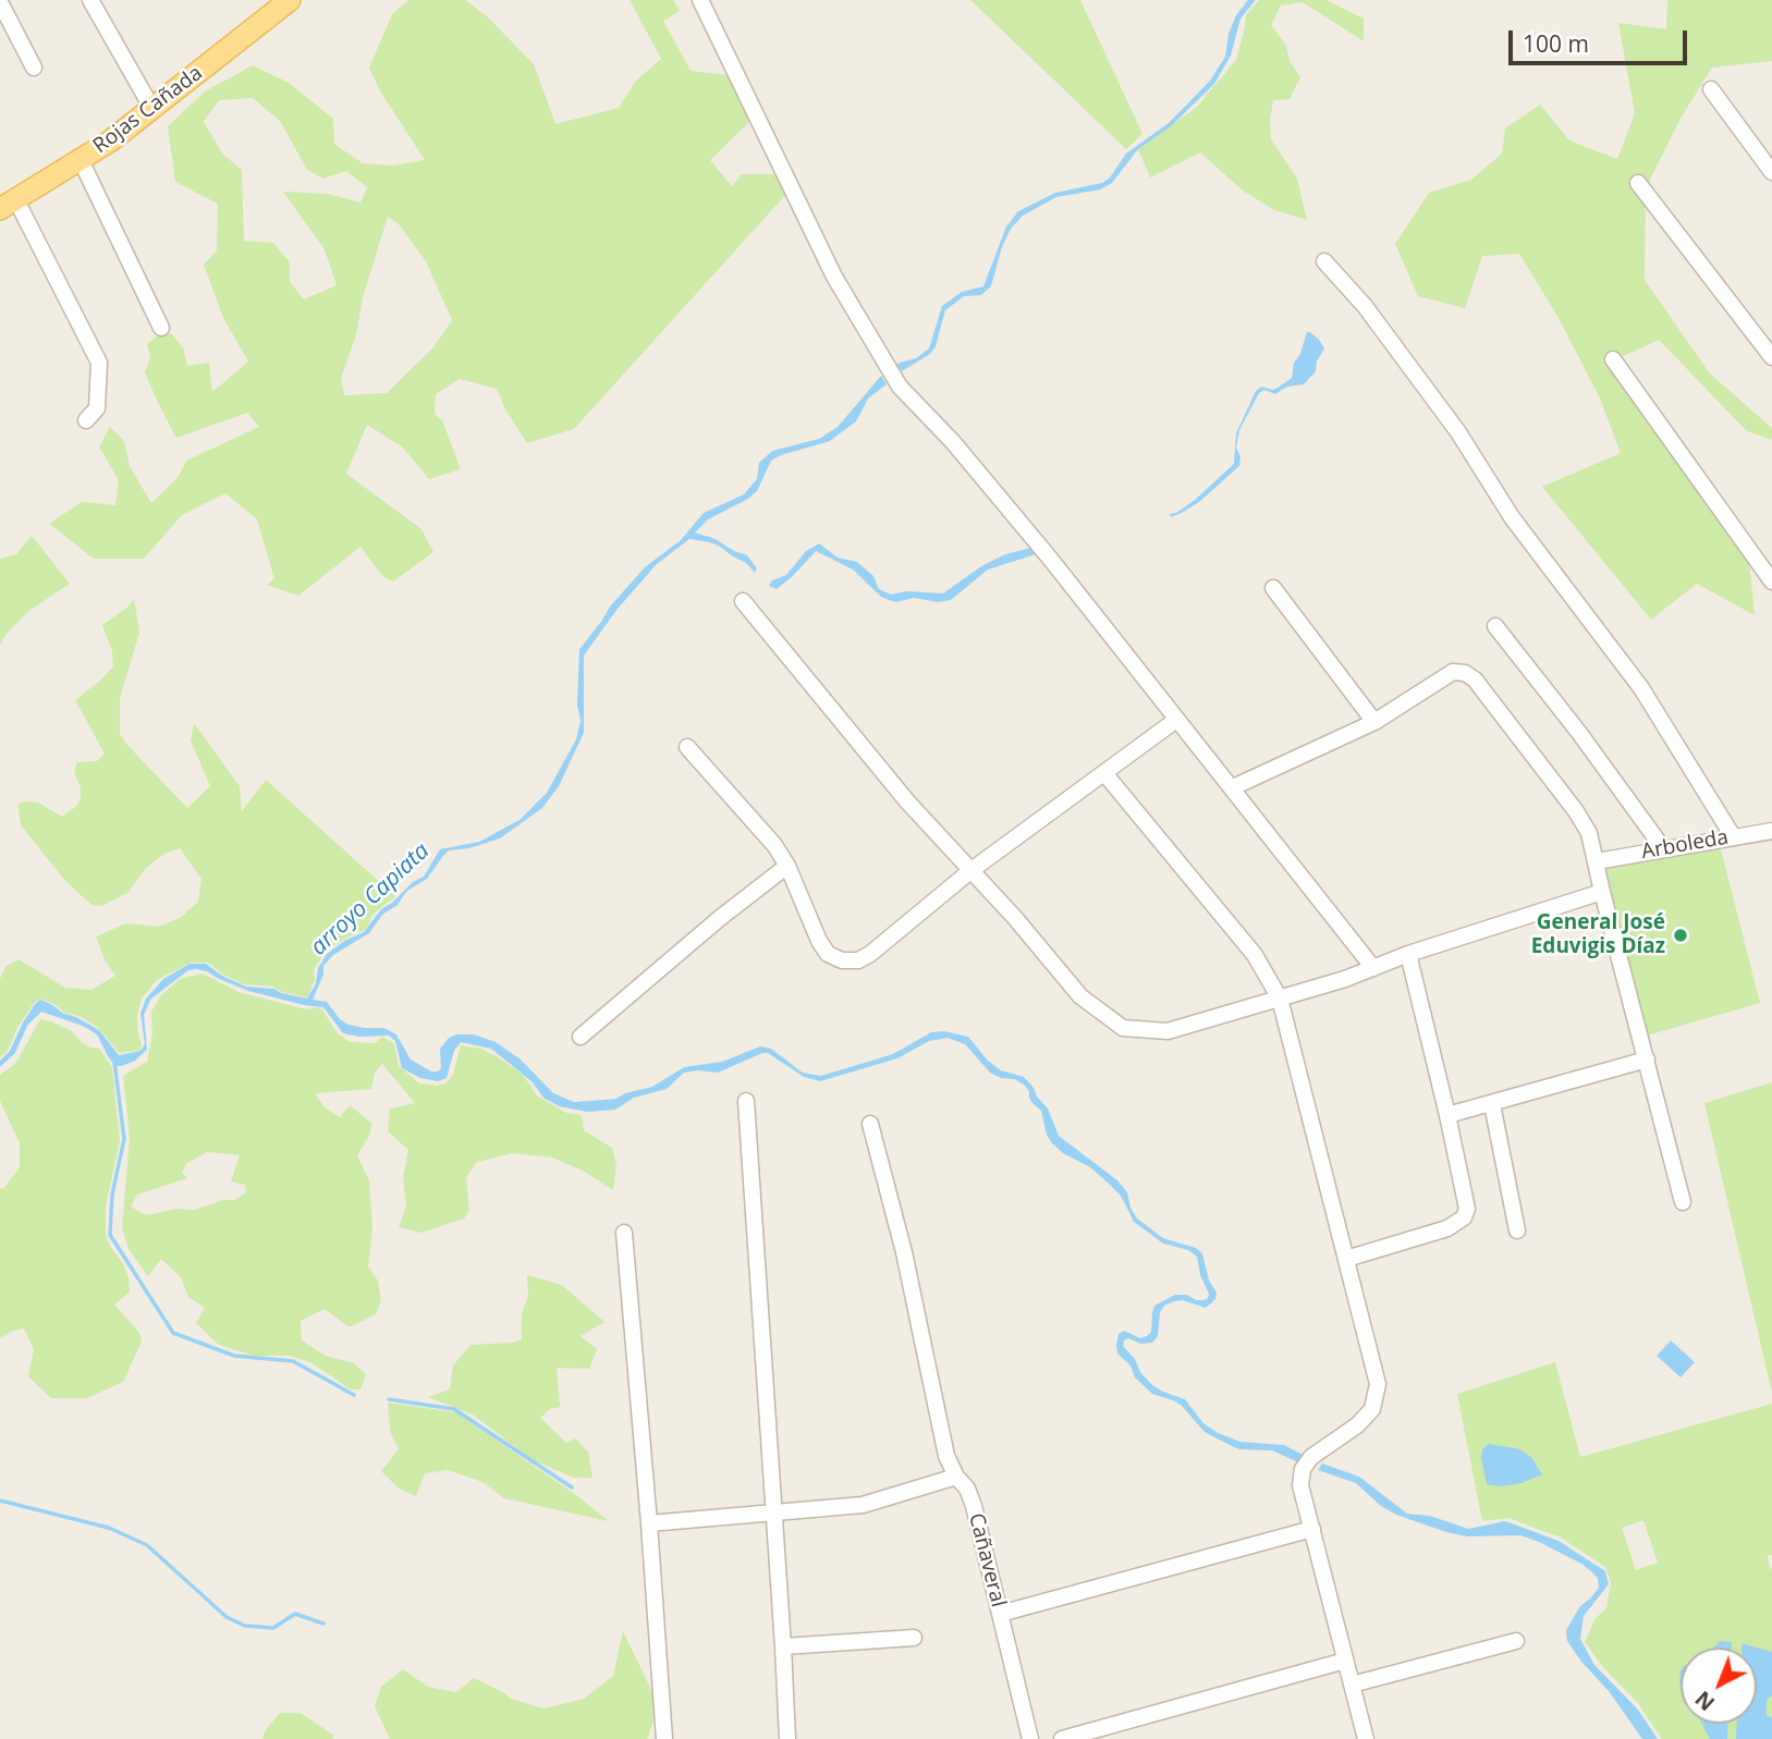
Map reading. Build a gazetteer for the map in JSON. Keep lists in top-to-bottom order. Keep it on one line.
{"streets":{"main road":["Rojas Cañada"],"street":["Arboleda","Cañaveral"]},"water":["arroyo Capiata"],"places":["General José Eduvigis Díaz"],"scale_bar":"100 m","north":"bottom left"}
